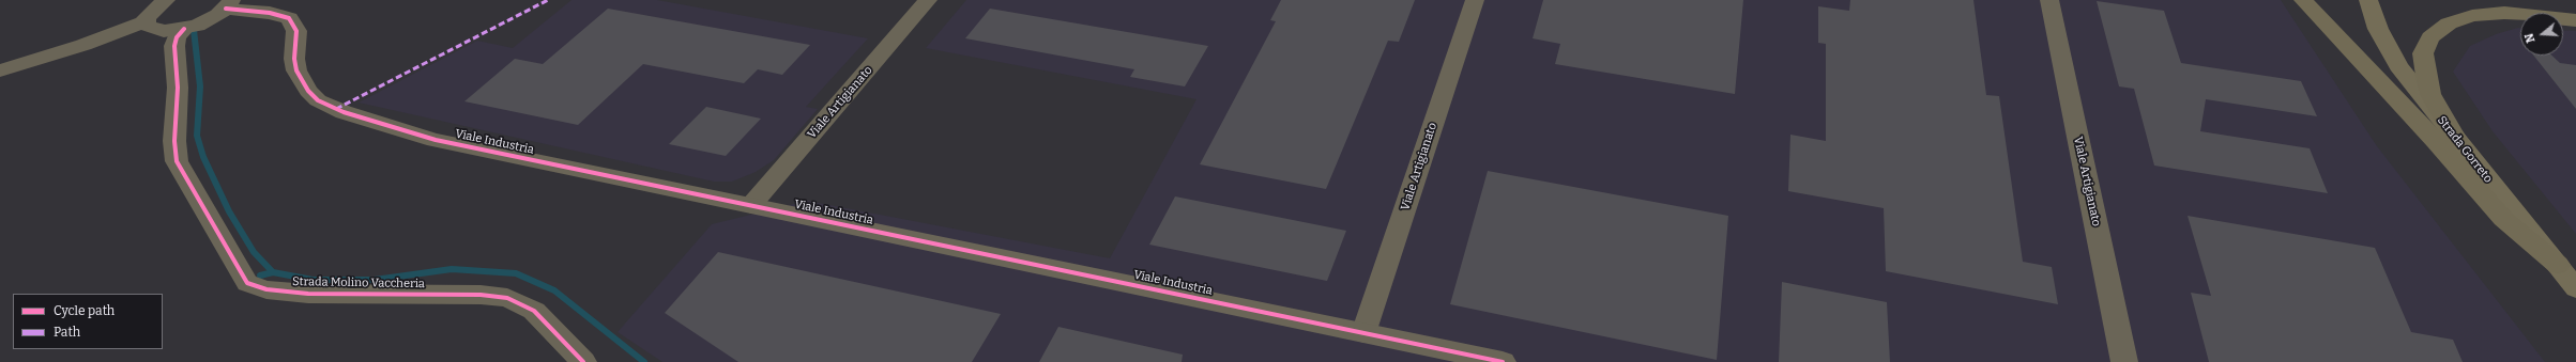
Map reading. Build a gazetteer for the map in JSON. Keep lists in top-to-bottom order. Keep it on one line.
{"streets":{"main road":["Strada Gorreto"],"street":["Viale Artigianato","Viale Industria","Strada Molino Vaccheria"]},"crossings":[["Viale Artigianato","Viale Industria"]],"legend":["Cycle path","Path"],"north":"left"}
